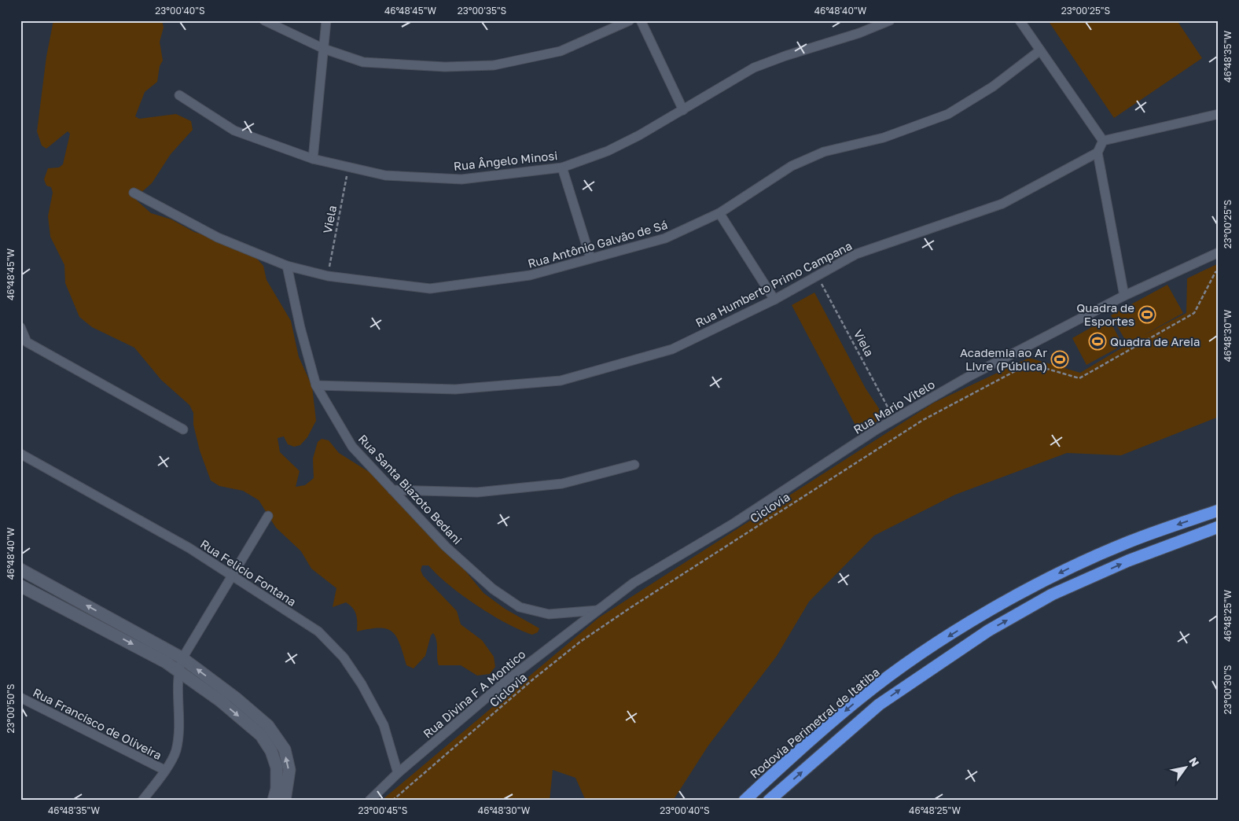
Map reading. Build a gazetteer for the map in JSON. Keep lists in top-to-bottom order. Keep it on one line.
{"streets":{"highway":["Rodovia Perimetral de Itatiba"],"street":["Rua Ângelo Minosi","Rua Antônio Galvão de Sá","Rua Humberto Primo Campana","Rua Mario Vitelo","Rua Santa Biazoto Bedani","Rua Felicio Fontana","Rua Divina F A Montico","Rua Francisco de Oliveira"],"path":["Viela","Ciclovia"]},"crossings":[["Rua Ângelo Minosi","Viela"],["Viela","Rua Antônio Galvão de Sá"],["Viela","Rua Humberto Primo Campana"],["Viela","Rua Mario Vitelo"],["Rua Antônio Galvão de Sá","Rua Santa Biazoto Bedani"],["Rua Humberto Primo Campana","Rua Santa Biazoto Bedani"],["Rua Mario Vitelo","Rua Santa Biazoto Bedani"],["Rua Mario Vitelo","Rua Divina F A Montico"],["Rua Santa Biazoto Bedani","Rua Divina F A Montico"],["Rua Felicio Fontana","Rua Divina F A Montico"]],"places":{"sports":["Quadra de Esportes","Quadra de Areia","Academia ao Ar Livre (Pública)"]},"north":"top right","coordinates":["23°00'40\"S","46°48'45\"W","23°00'35\"S","46°48'40\"W","23°00'25\"S","46°48'35\"W","46°48'30\"W","46°48'25\"W","23°00'30\"S","23°00'50\"S","23°00'45\"S"]}
